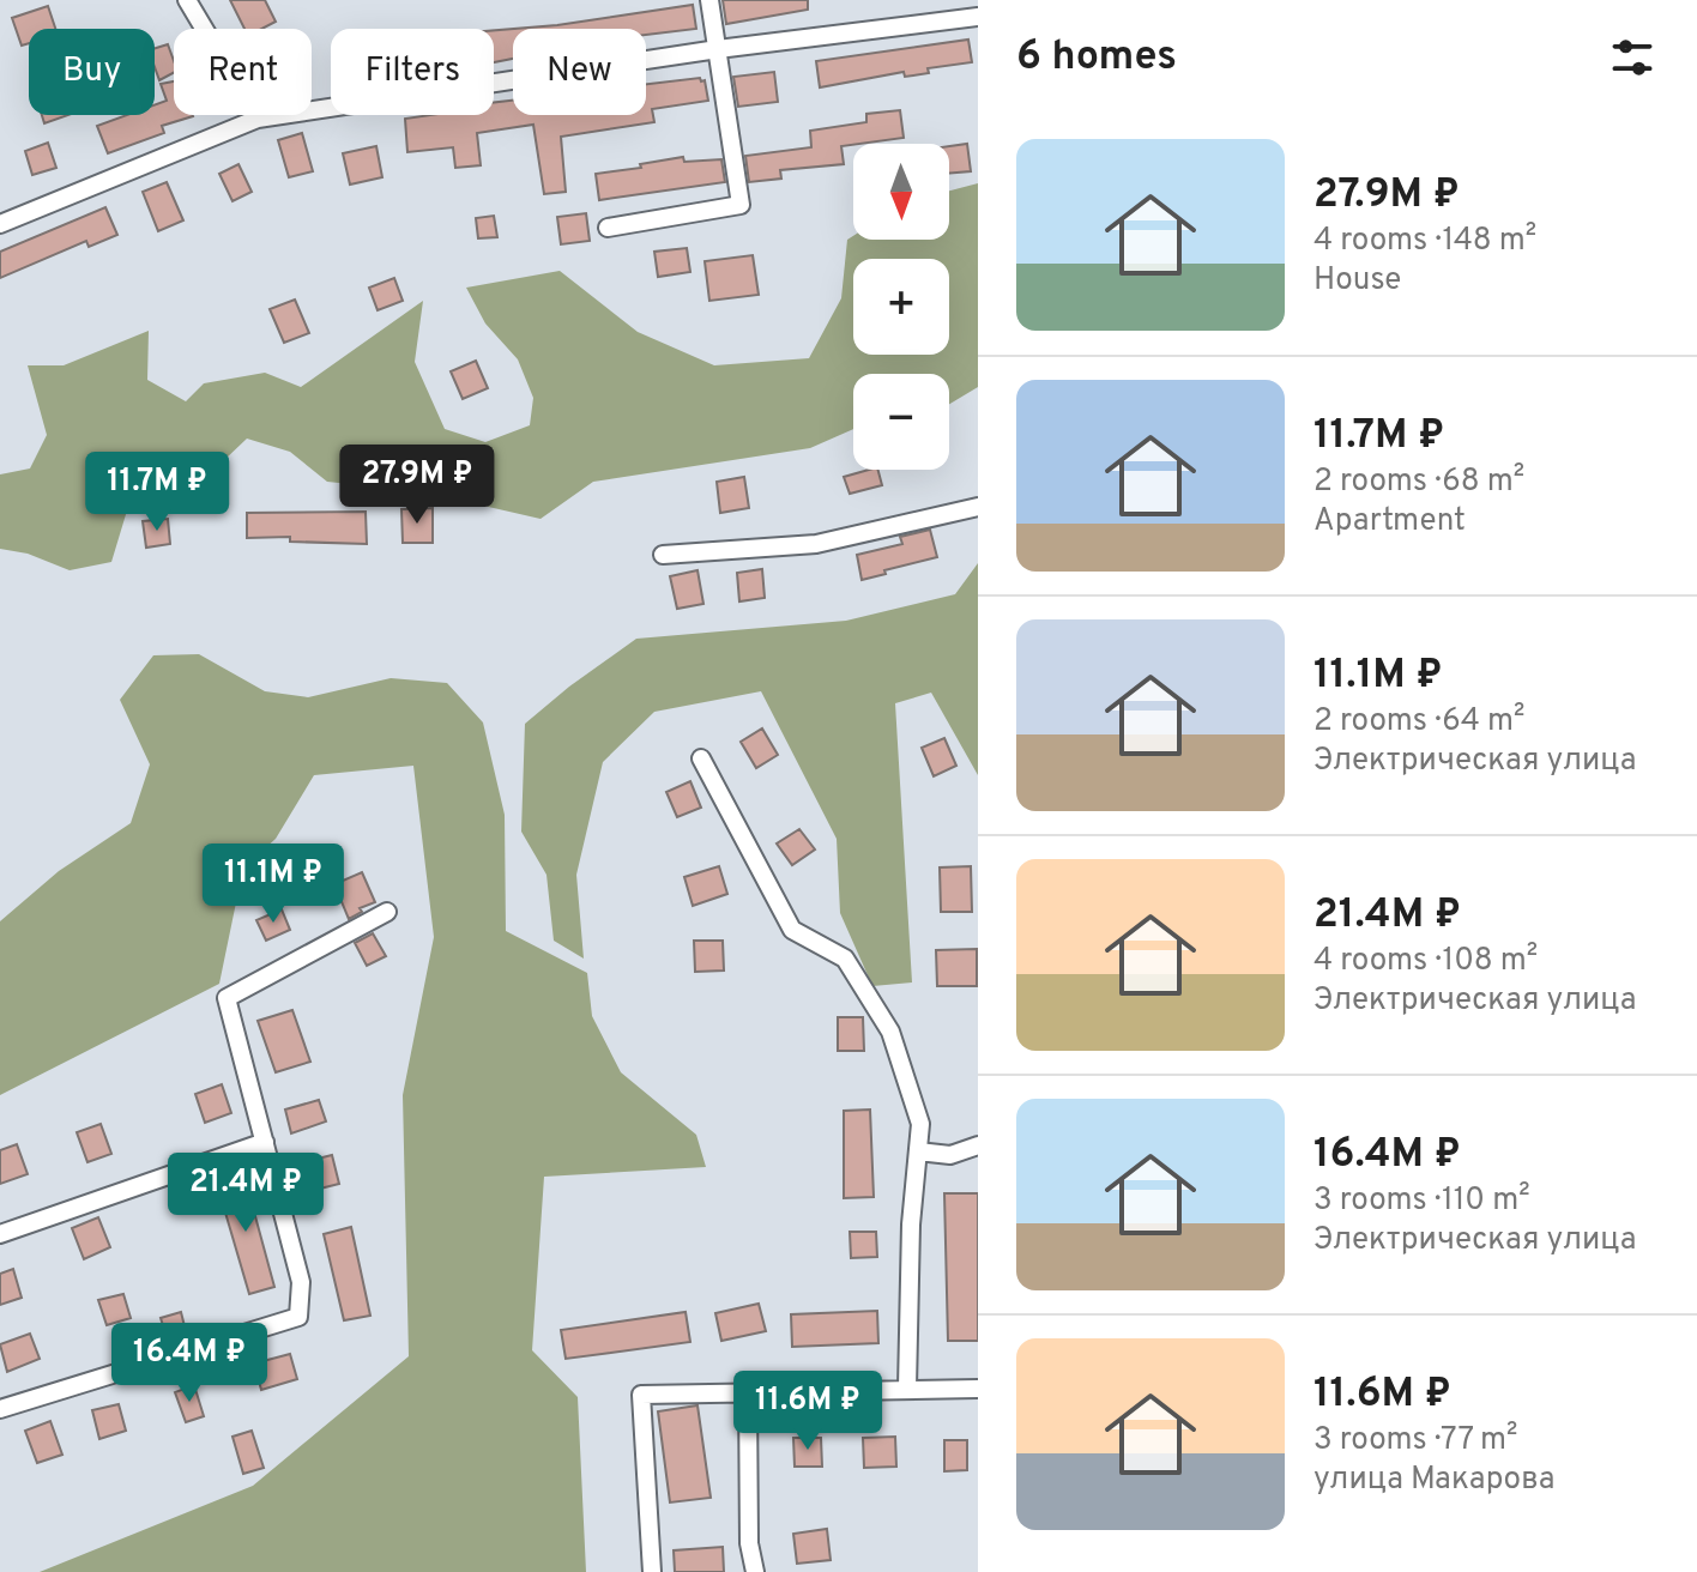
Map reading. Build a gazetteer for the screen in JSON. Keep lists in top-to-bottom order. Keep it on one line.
{"north":"bottom","page":{"heading":"6 homes","chip":["Buy","Rent","Filters","New"],"list":[{"name":"27.9M ₽","note":"4 rooms · 148 m² · House"},{"name":"11.7M ₽","note":"2 rooms · 68 m² · Apartment"},{"name":"11.1M ₽","note":"2 rooms · 64 m² · Электрическая улица"},{"name":"21.4M ₽","note":"4 rooms · 108 m² · Электрическая улица"},{"name":"16.4M ₽","note":"3 rooms · 110 m² · Электрическая улица"},{"name":"11.6M ₽","note":"3 rooms · 77 m² · улица Макарова"}],"map_buttons":["+","−"],"price":["27.9M ₽","11.7M ₽","11.1M ₽","21.4M ₽","16.4M ₽","11.6M ₽"]}}
